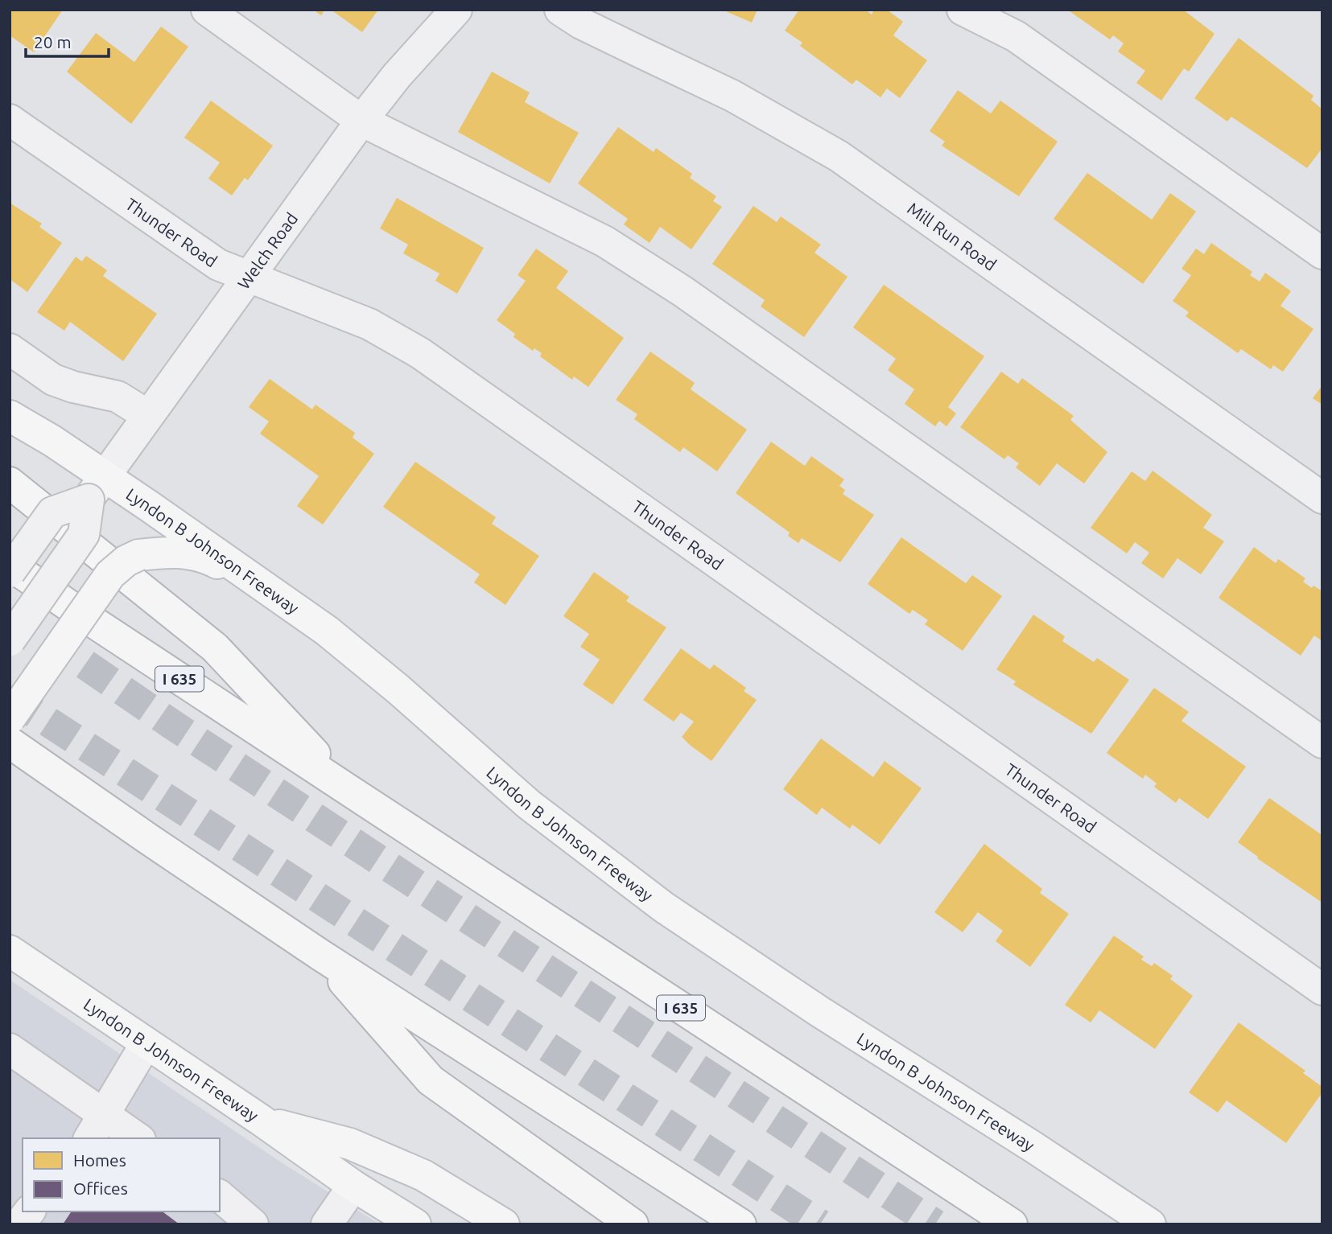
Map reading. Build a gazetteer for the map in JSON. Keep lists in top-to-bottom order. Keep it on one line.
{"streets":{"main road":["Lyndon B Johnson Freeway","I 635"],"street":["Thunder Road","Mill Run Road","Welch Road"]},"crossings":[["Thunder Road","Welch Road"],["Welch Road","Lyndon B Johnson Freeway"]],"legend":["Homes","Offices"],"scale_bar":"20 m"}
